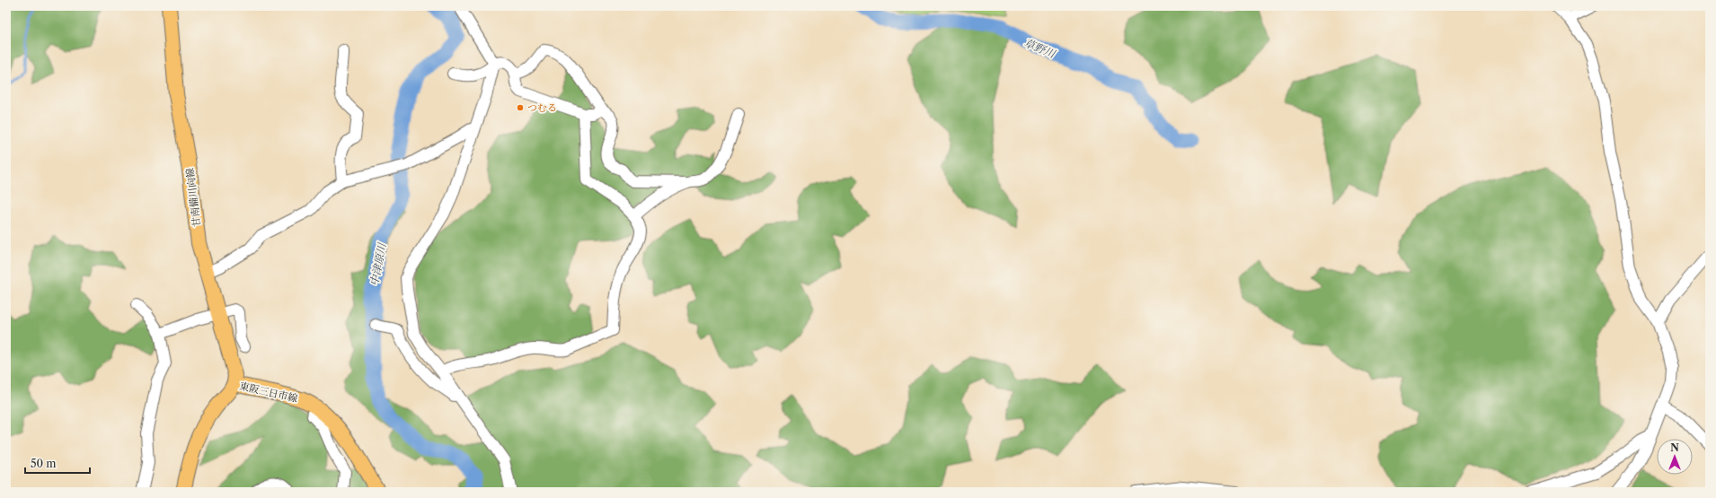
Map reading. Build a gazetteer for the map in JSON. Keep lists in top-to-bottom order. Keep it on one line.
{"streets":{"main road":["甘南備川向線","東阪三日市線"]},"crossings":[["甘南備川向線","東阪三日市線"]],"water":["草野川","中津原川"],"places":["つむる"],"scale_bar":"50 m","north":"top"}
